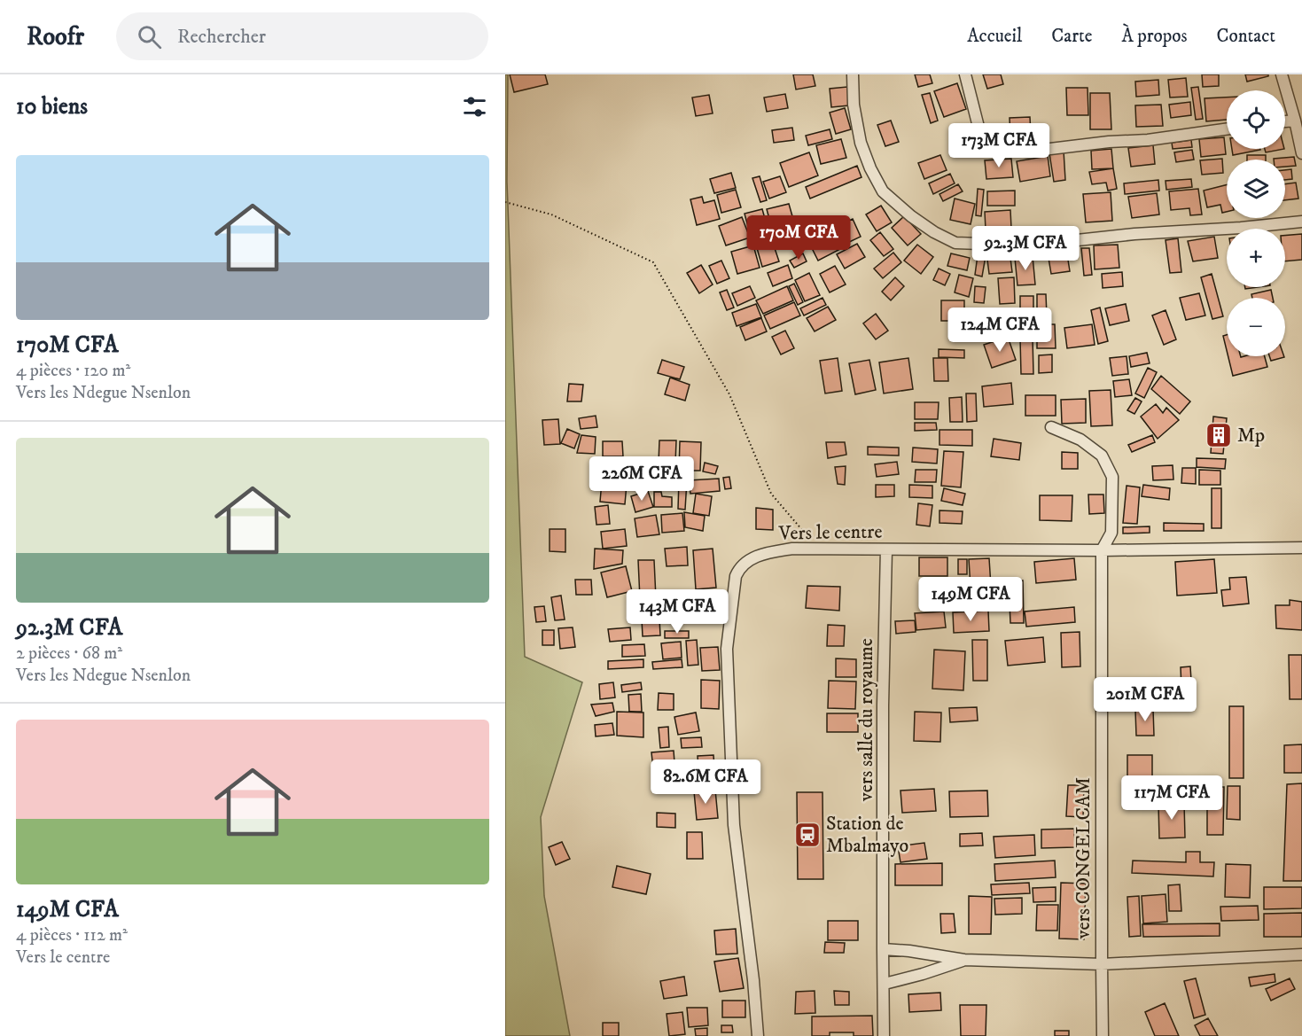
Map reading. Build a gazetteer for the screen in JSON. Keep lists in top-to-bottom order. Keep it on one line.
{"streets":{"street":["Vers le centre","vers salle du royaume","vers CONGELCAM"]},"crossings":[["Vers le centre","vers salle du royaume"],["Vers le centre","vers CONGELCAM"]],"places":{"building":["Mp"],"station":["Station de Mbalmayo"]},"page":{"header":"Roofr","search":"Rechercher","nav":["Accueil","Carte","À propos","Contact"],"heading":"10 biens","map_buttons":["+","−"],"price":["173M CFA","170M CFA","92.3M CFA","124M CFA","226M CFA","149M CFA","143M CFA","201M CFA","82.6M CFA","117M CFA"],"list":[{"name":"170M CFA","note":"4 pièces · 120 m² · Vers les Ndegue Nsenlon"},{"name":"92.3M CFA","note":"2 pièces · 68 m² · Vers les Ndegue Nsenlon"},{"name":"149M CFA","note":"4 pièces · 112 m² · Vers le centre"}]}}
